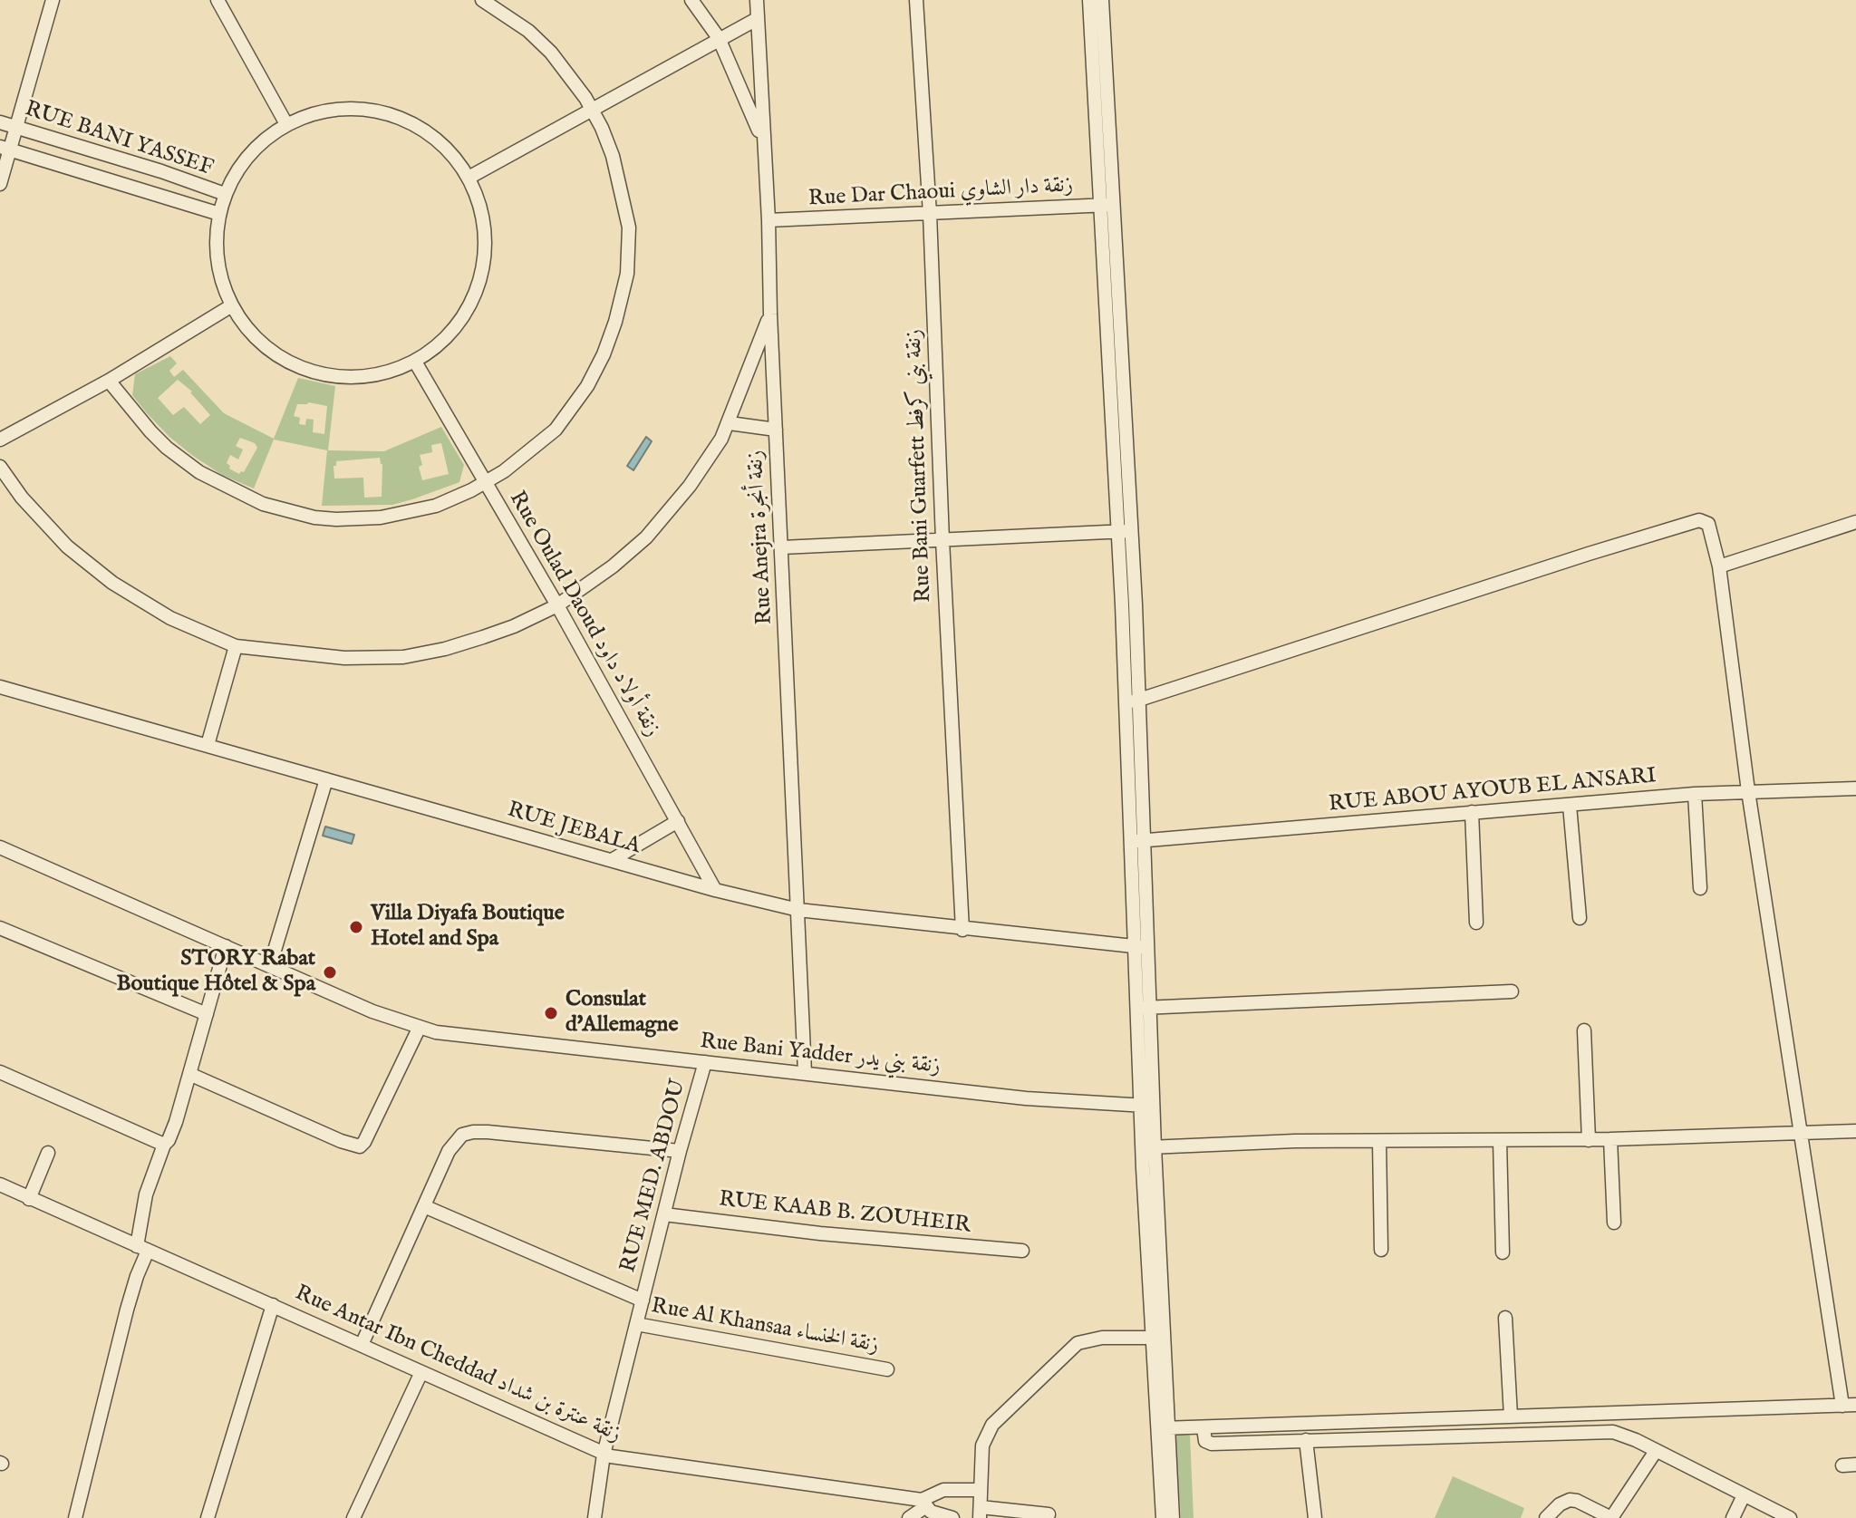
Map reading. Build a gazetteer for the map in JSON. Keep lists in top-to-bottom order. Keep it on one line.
{"streets":{"street":["RUE BANI YASSEF","Rue Dar Chaoui زنقة دار الشاوي","Rue Bani Guarfett زنقة بني كرفط","Rue Anejra زنقة أنجرة","Rue Oulad Daoud زنقة أولاد داود","RUE ABOU AYOUB EL ANSARI","RUE JEBALA","Rue Bani Yadder زنقة بني يدر","RUE MED. ABDOU","RUE KAAB B. ZOUHEIR","Rue Al Khansaa زنقة الخنساء","Rue Antar Ibn Cheddad زنقة عنترة بن شداد"]},"crossings":[["Rue Dar Chaoui زنقة دار الشاوي","Rue Bani Guarfett زنقة بني كرفط"],["Rue Dar Chaoui زنقة دار الشاوي","Rue Anejra زنقة أنجرة"],["Rue Bani Guarfett زنقة بني كرفط","RUE JEBALA"],["Rue Anejra زنقة أنجرة","RUE JEBALA"],["Rue Anejra زنقة أنجرة","Rue Bani Yadder زنقة بني يدر"],["Rue Oulad Daoud زنقة أولاد داود","RUE JEBALA"],["Rue Bani Yadder زنقة بني يدر","RUE MED. ABDOU"],["RUE MED. ABDOU","RUE KAAB B. ZOUHEIR"],["RUE MED. ABDOU","Rue Al Khansaa زنقة الخنساء"],["RUE MED. ABDOU","Rue Antar Ibn Cheddad زنقة عنترة بن شداد"]],"places":["Villa Diyafa Boutique Hotel and Spa","STORY Rabat Boutique Hôtel & Spa","Consulat d'Allemagne"]}
